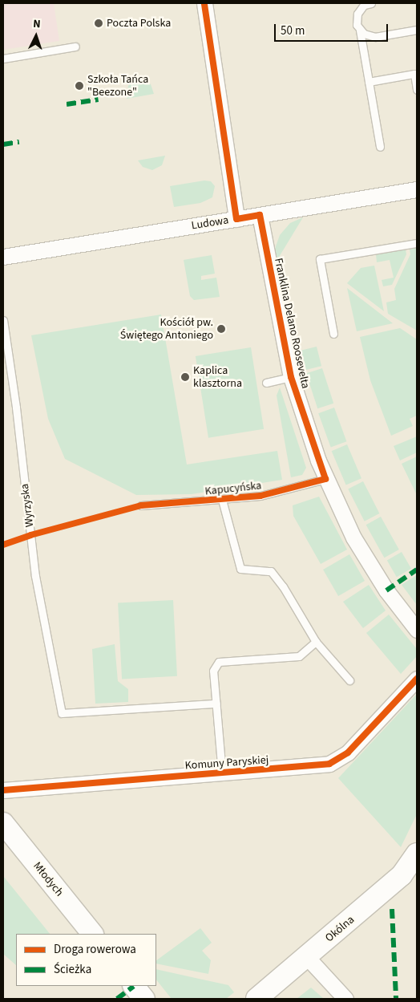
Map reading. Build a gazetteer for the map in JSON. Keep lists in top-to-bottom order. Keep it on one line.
{"streets":{"street":["Ludowa","Franklina Delano Roosevelta","Komuny Paryskiej","Młodych","Okólna"],"lane":["Kapucyńska","Wyrzyska"]},"crossings":[["Ludowa","Franklina Delano Roosevelta"],["Franklina Delano Roosevelta","Kapucyńska"]],"places":["Poczta Polska","Szkoła Tańca \"Beezone\"","Kościół pw. Świętego Antoniego","Kaplica klasztorna"],"legend":["Droga rowerowa","Ścieżka"],"scale_bar":"50 m","north":"top"}
